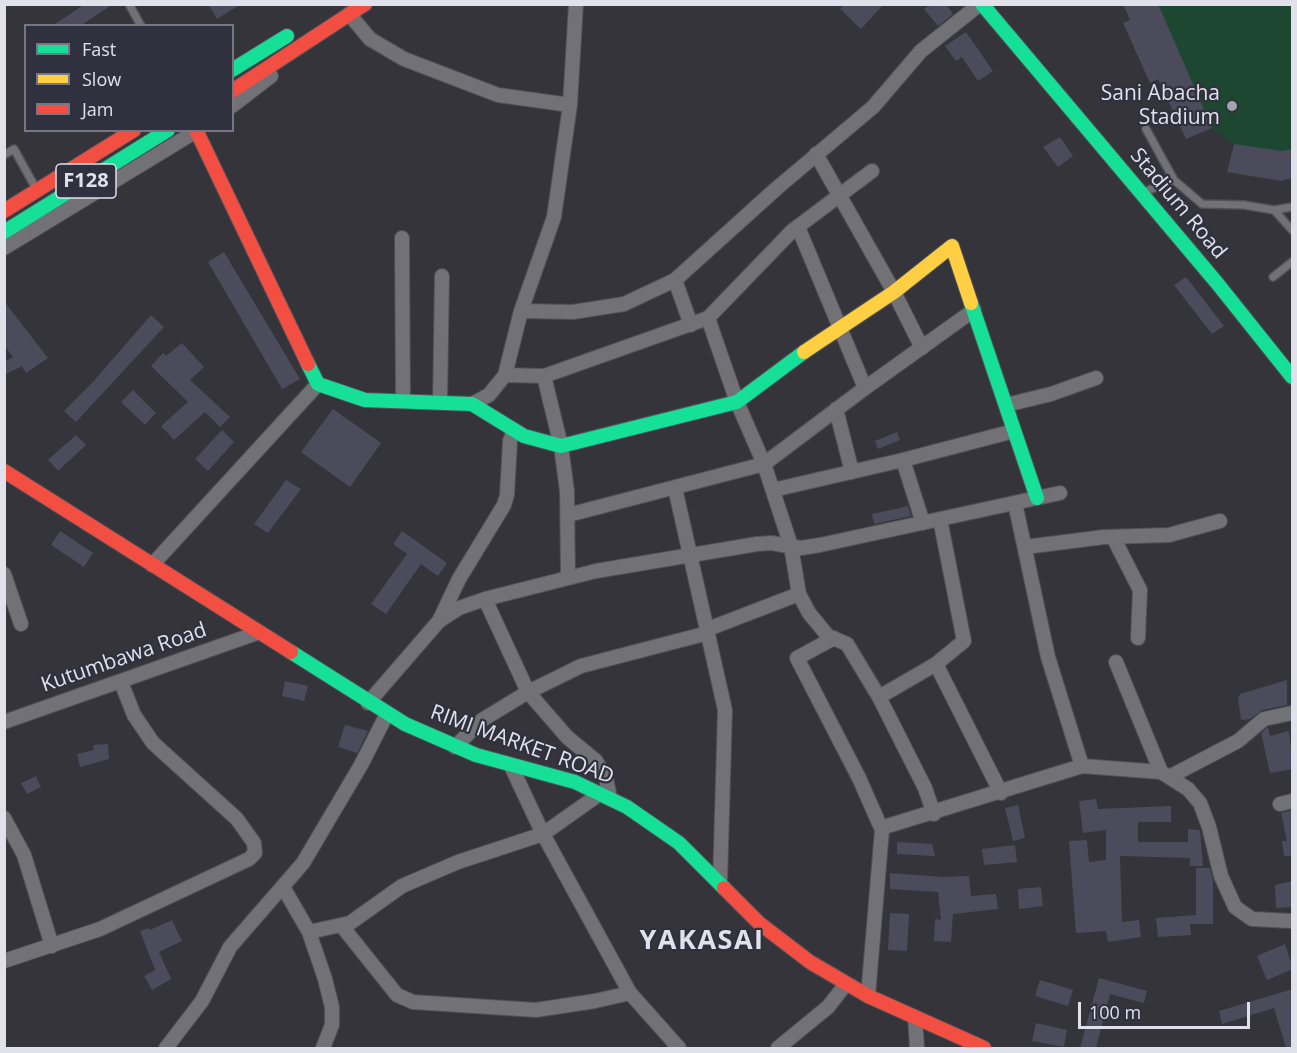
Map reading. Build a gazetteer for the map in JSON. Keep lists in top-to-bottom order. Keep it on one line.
{"streets":{"street":["F128","Stadium Road","Kutumbawa Road","RIMI MARKET ROAD"]},"crossings":[["Kutumbawa Road","RIMI MARKET ROAD"]],"districts":["YAKASAI"],"places":["Sani Abacha Stadium"],"legend":["Fast","Slow","Jam"],"scale_bar":"100 m"}
